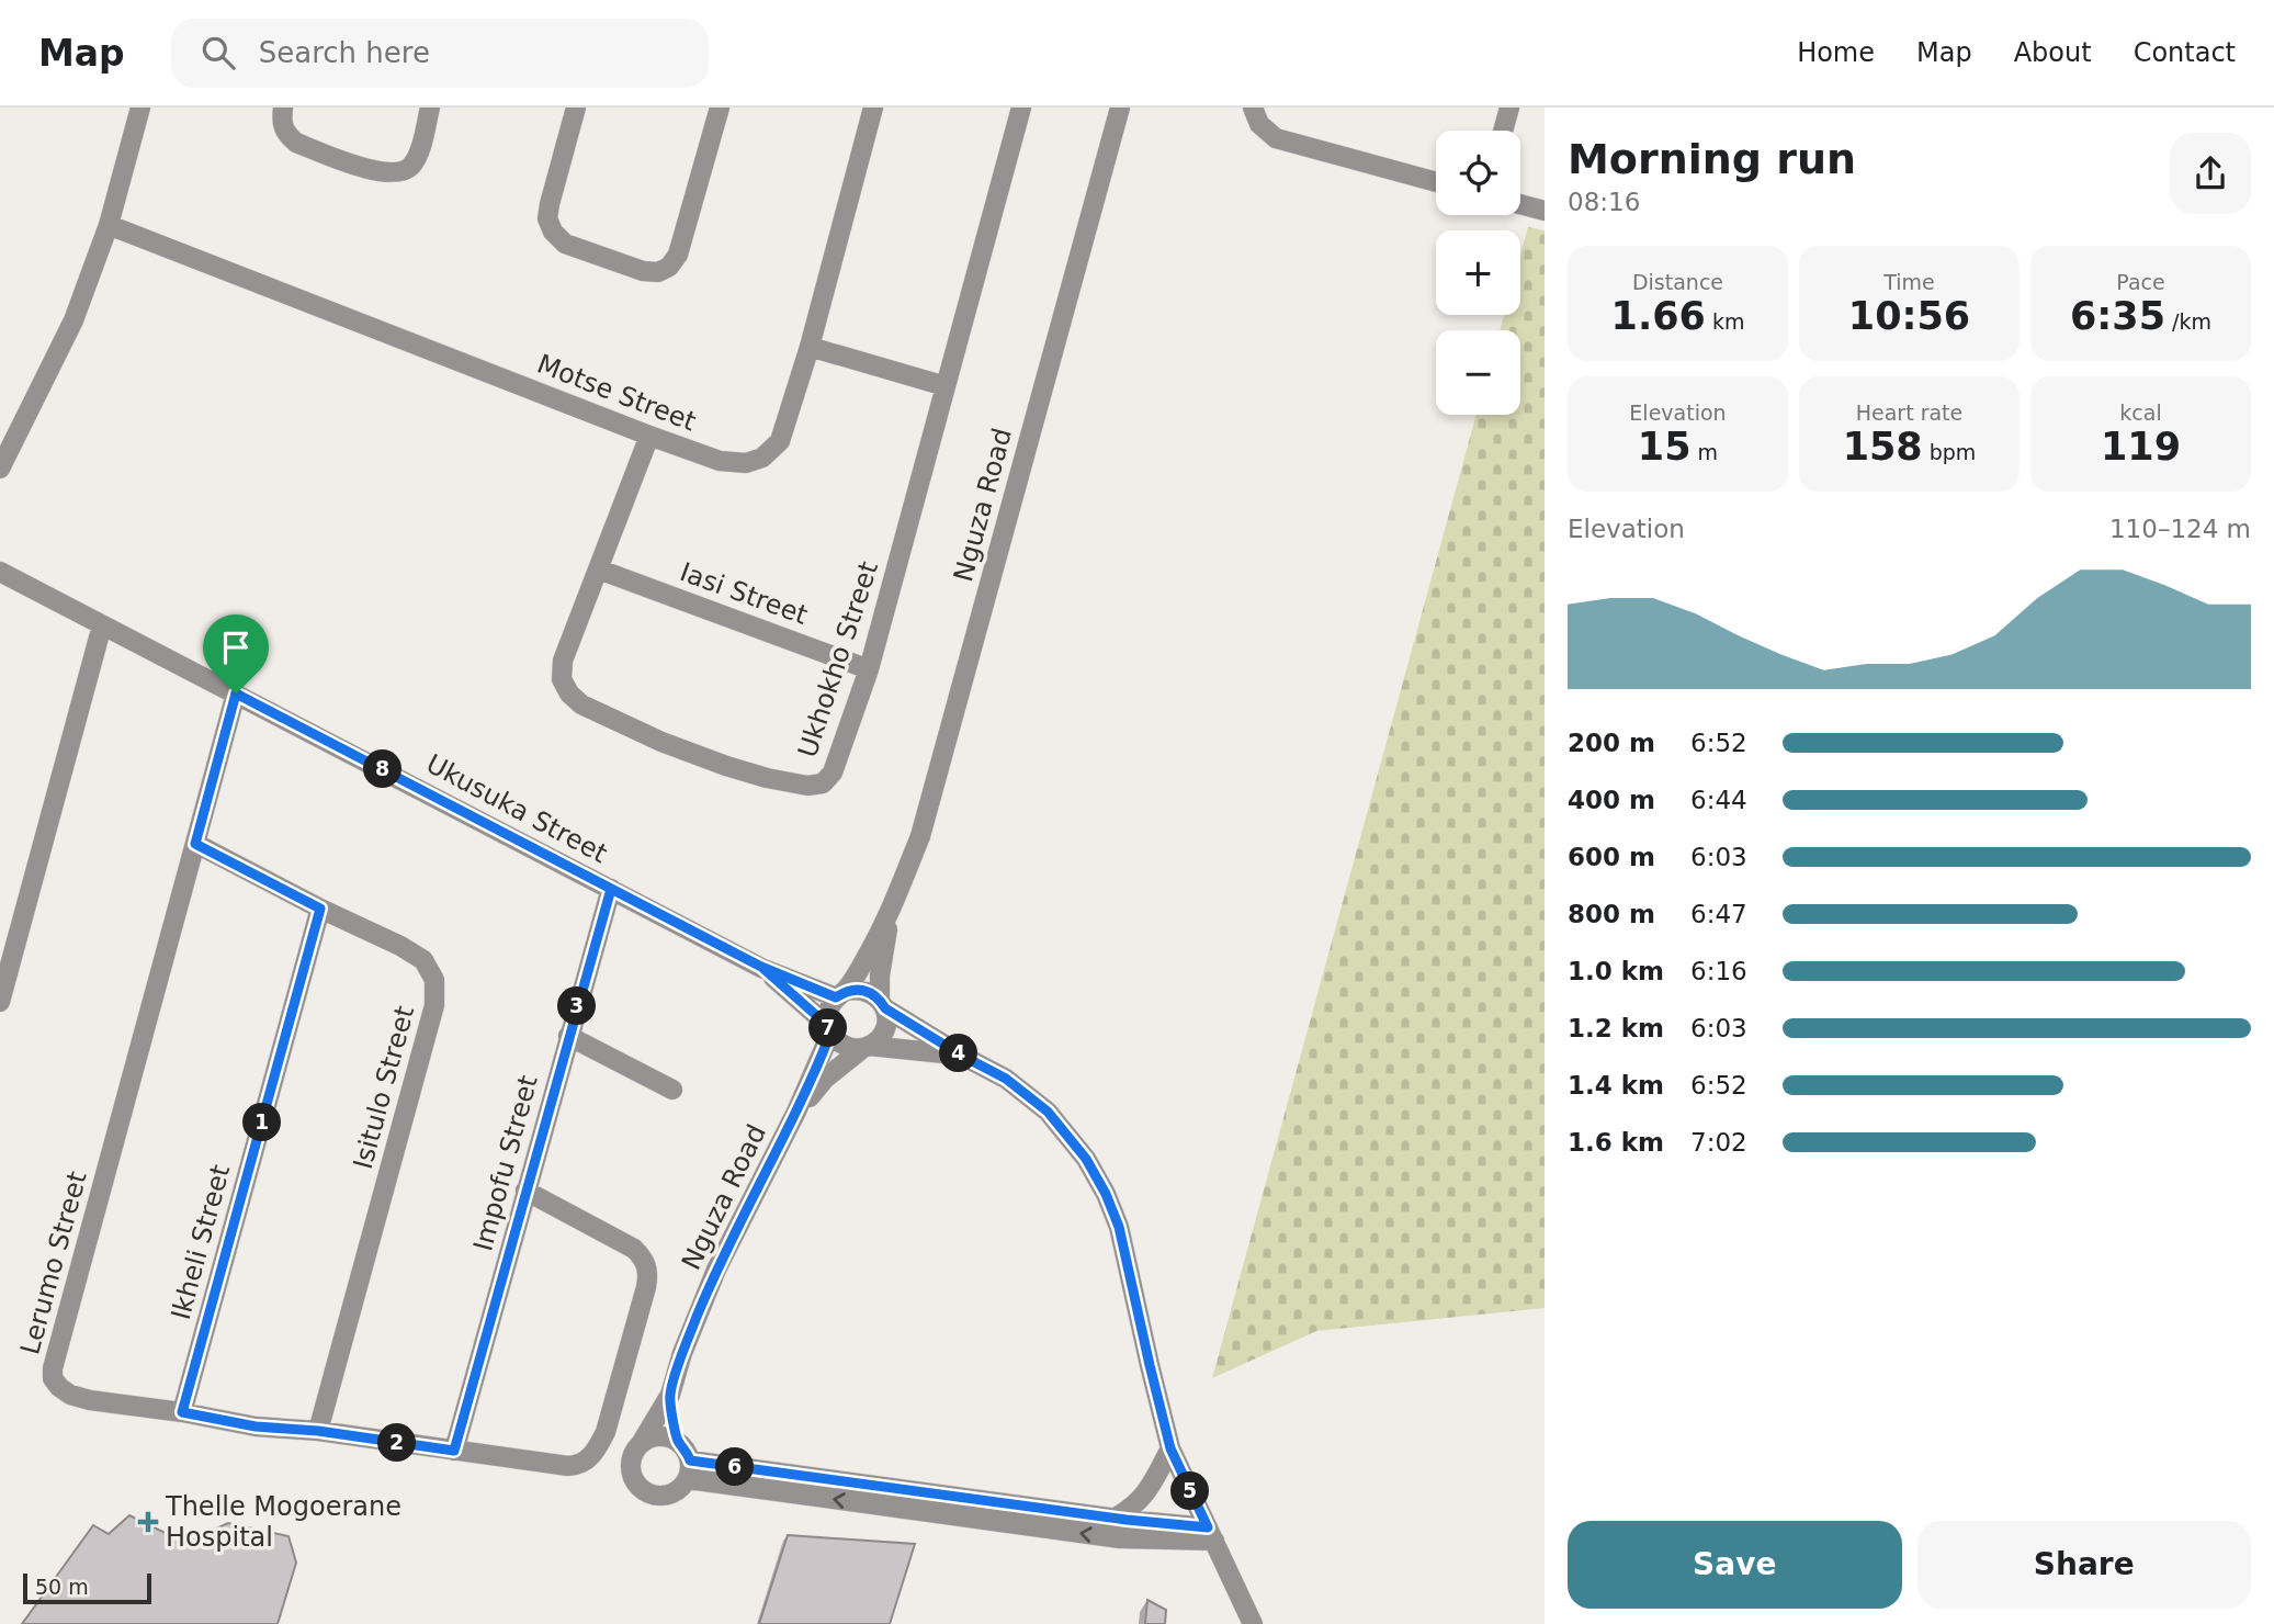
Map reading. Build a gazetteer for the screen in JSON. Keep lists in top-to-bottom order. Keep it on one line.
{"streets":{"street":["Motse Street","Nguza Road","Iasi Street","Ukhokho Street","Ukusuka Street","Isitulo Street","Impofu Street","Ikheli Street","Lerumo Street"]},"crossings":[["Motse Street","Ukhokho Street"],["Nguza Road","Ukusuka Street"],["Iasi Street","Ukhokho Street"],["Ukusuka Street","Impofu Street"],["Ukusuka Street","Lerumo Street"],["Isitulo Street","Ikheli Street"],["Isitulo Street","Lerumo Street"],["Impofu Street","Lerumo Street"],["Ikheli Street","Lerumo Street"]],"places":{"health":["Thelle Mogoerane Hospital"]},"scale_bar":"50 m","page":{"header":"Map","search":"Search here","nav":["Home","Map","About","Contact"],"heading":["Morning run","08:16"],"map_buttons":["+","−"],"stats":[["Distance","1.66 km"],["Time","10:56"],["Pace","6:35 /km"],["Elevation","15 m"],["Heart rate","158 bpm"],["kcal","119"]],"chart":["Elevation","110–124 m"],"list":[{"name":"200 m","note":"6:52"},{"name":"400 m","note":"6:44"},{"name":"600 m","note":"6:03"},{"name":"800 m","note":"6:47"},{"name":"1.0 km","note":"6:16"},{"name":"1.2 km","note":"6:03"},{"name":"1.4 km","note":"6:52"},{"name":"1.6 km","note":"7:02"}],"pins":["8","3","7","4","1","2","6","5"],"buttons":["Save","Share"],"scale":"50 m"}}
